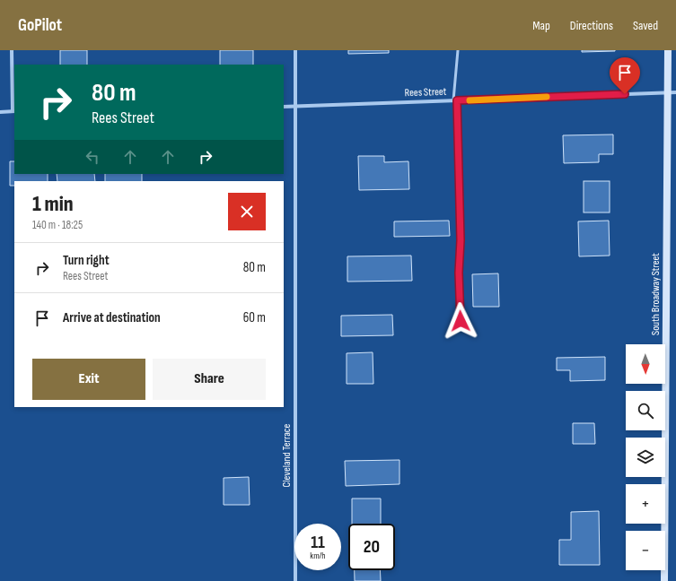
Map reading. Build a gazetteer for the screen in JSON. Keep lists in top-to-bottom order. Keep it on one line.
{"streets":{"street":["Rees Street","South Broadway Street","Cleveland Terrace"]},"crossings":[["Rees Street","South Broadway Street"],["Rees Street","Cleveland Terrace"]],"north":"bottom","page":{"header":"GoPilot","nav":["Map","Directions","Saved"],"turn":["80 m","Rees Street"],"heading":["1 min","140 m · 18:25"],"list":[{"name":"Turn right","note":"Rees Street","value":"80 m"},{"name":"Arrive at destination","value":"60 m"}],"map_buttons":["+","−"],"buttons":["Exit","Share"],"speed":"11 km/h","limit":"20"}}
